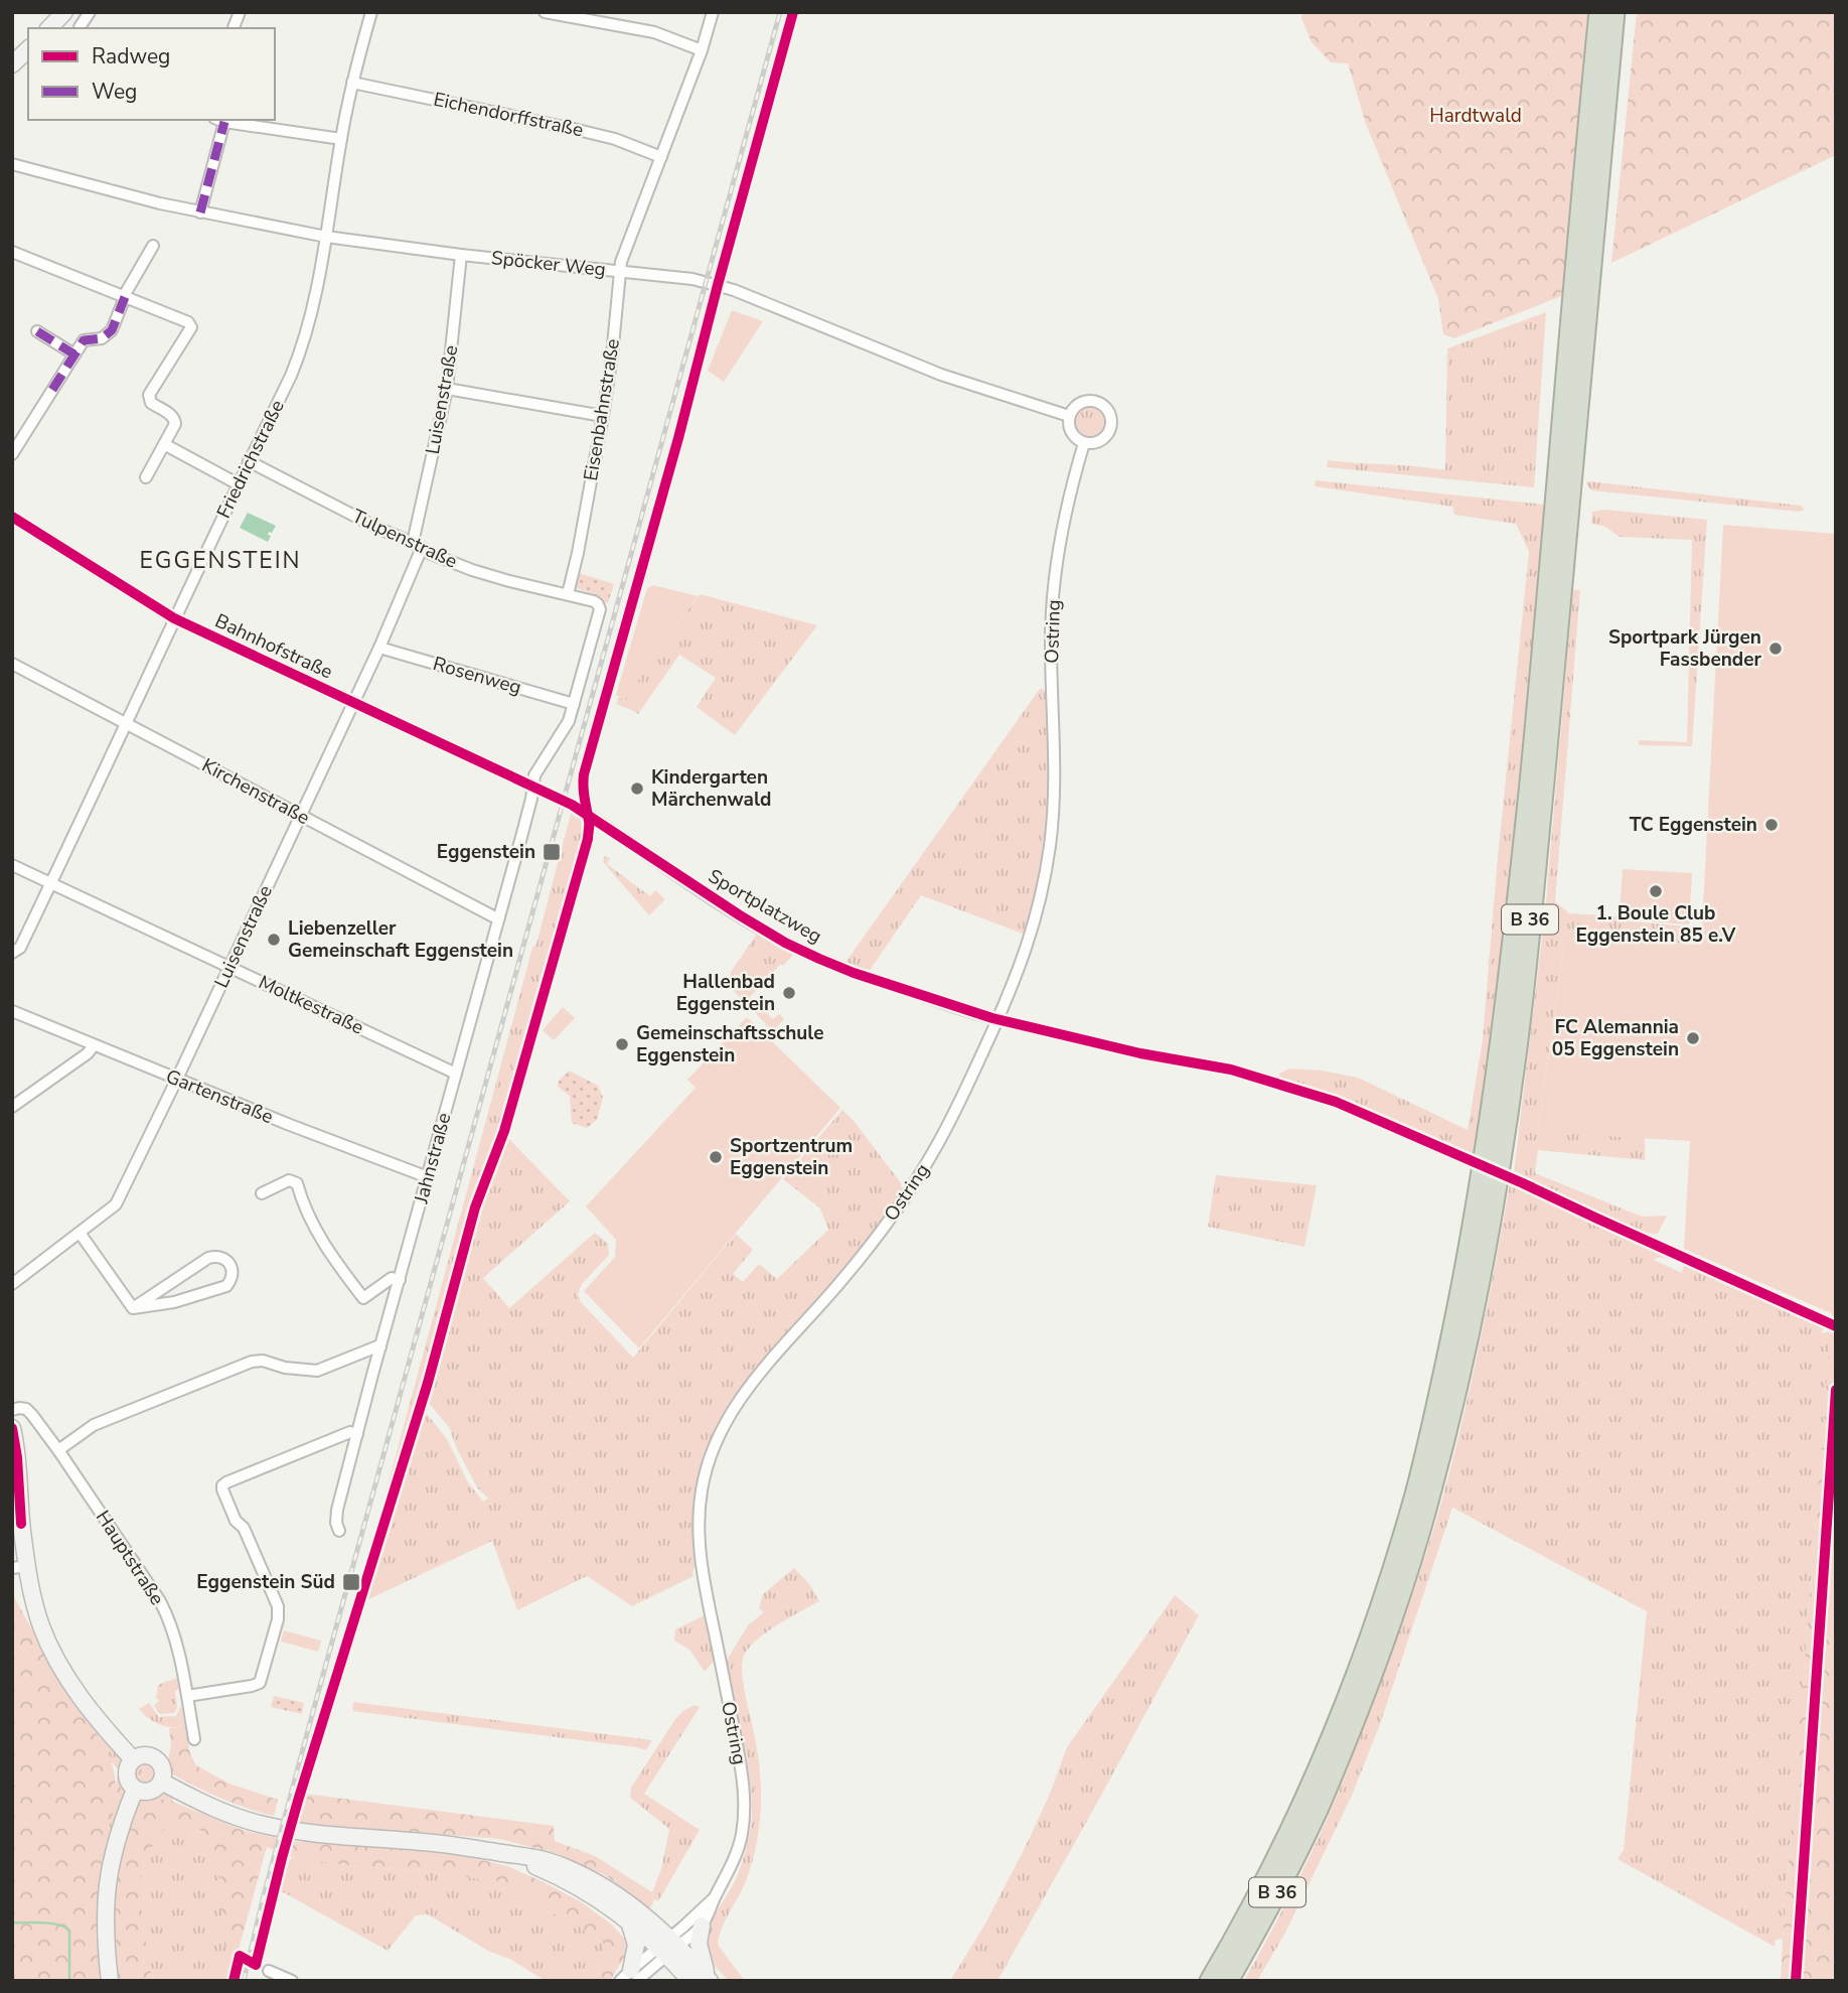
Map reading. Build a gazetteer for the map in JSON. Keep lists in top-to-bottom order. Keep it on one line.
{"streets":{"highway":["B 36"],"street":["Eichendorffstraße","Spöcker Weg","Luisenstraße","Eisenbahnstraße","Friedrichstraße","Tulpenstraße","Ostring","Bahnhofstraße","Rosenweg","Kirchenstraße","Sportplatzweg","Moltkestraße","Gartenstraße","Jahnstraße","Hauptstraße"]},"crossings":[["Eichendorffstraße","Eisenbahnstraße"],["Eichendorffstraße","Friedrichstraße"],["Spöcker Weg","Luisenstraße"],["Spöcker Weg","Eisenbahnstraße"],["Spöcker Weg","Friedrichstraße"],["Spöcker Weg","Ostring"],["Luisenstraße","Tulpenstraße"],["Luisenstraße","Bahnhofstraße"],["Luisenstraße","Rosenweg"],["Luisenstraße","Kirchenstraße"],["Luisenstraße","Moltkestraße"],["Luisenstraße","Gartenstraße"],["Eisenbahnstraße","Tulpenstraße"],["Friedrichstraße","Tulpenstraße"],["Friedrichstraße","Bahnhofstraße"],["Friedrichstraße","Kirchenstraße"],["Friedrichstraße","Moltkestraße"],["Ostring","Sportplatzweg"],["Bahnhofstraße","Sportplatzweg"],["Bahnhofstraße","Jahnstraße"],["Kirchenstraße","Jahnstraße"],["Sportplatzweg","Jahnstraße"],["Moltkestraße","Jahnstraße"],["Gartenstraße","Jahnstraße"]],"districts":["EGGENSTEIN"],"parks":["Hardtwald"],"places":{"other":["Sportpark Jürgen Fassbender","Kindergarten Märchenwald","TC Eggenstein","1. Boule Club Eggenstein 85 e.V","Liebenzeller Gemeinschaft Eggenstein","Hallenbad Eggenstein","FC Alemannia 05 Eggenstein","Gemeinschaftsschule Eggenstein","Sportzentrum Eggenstein"],"transit":["Eggenstein","Eggenstein Süd"]},"legend":["Radweg","Weg"]}
